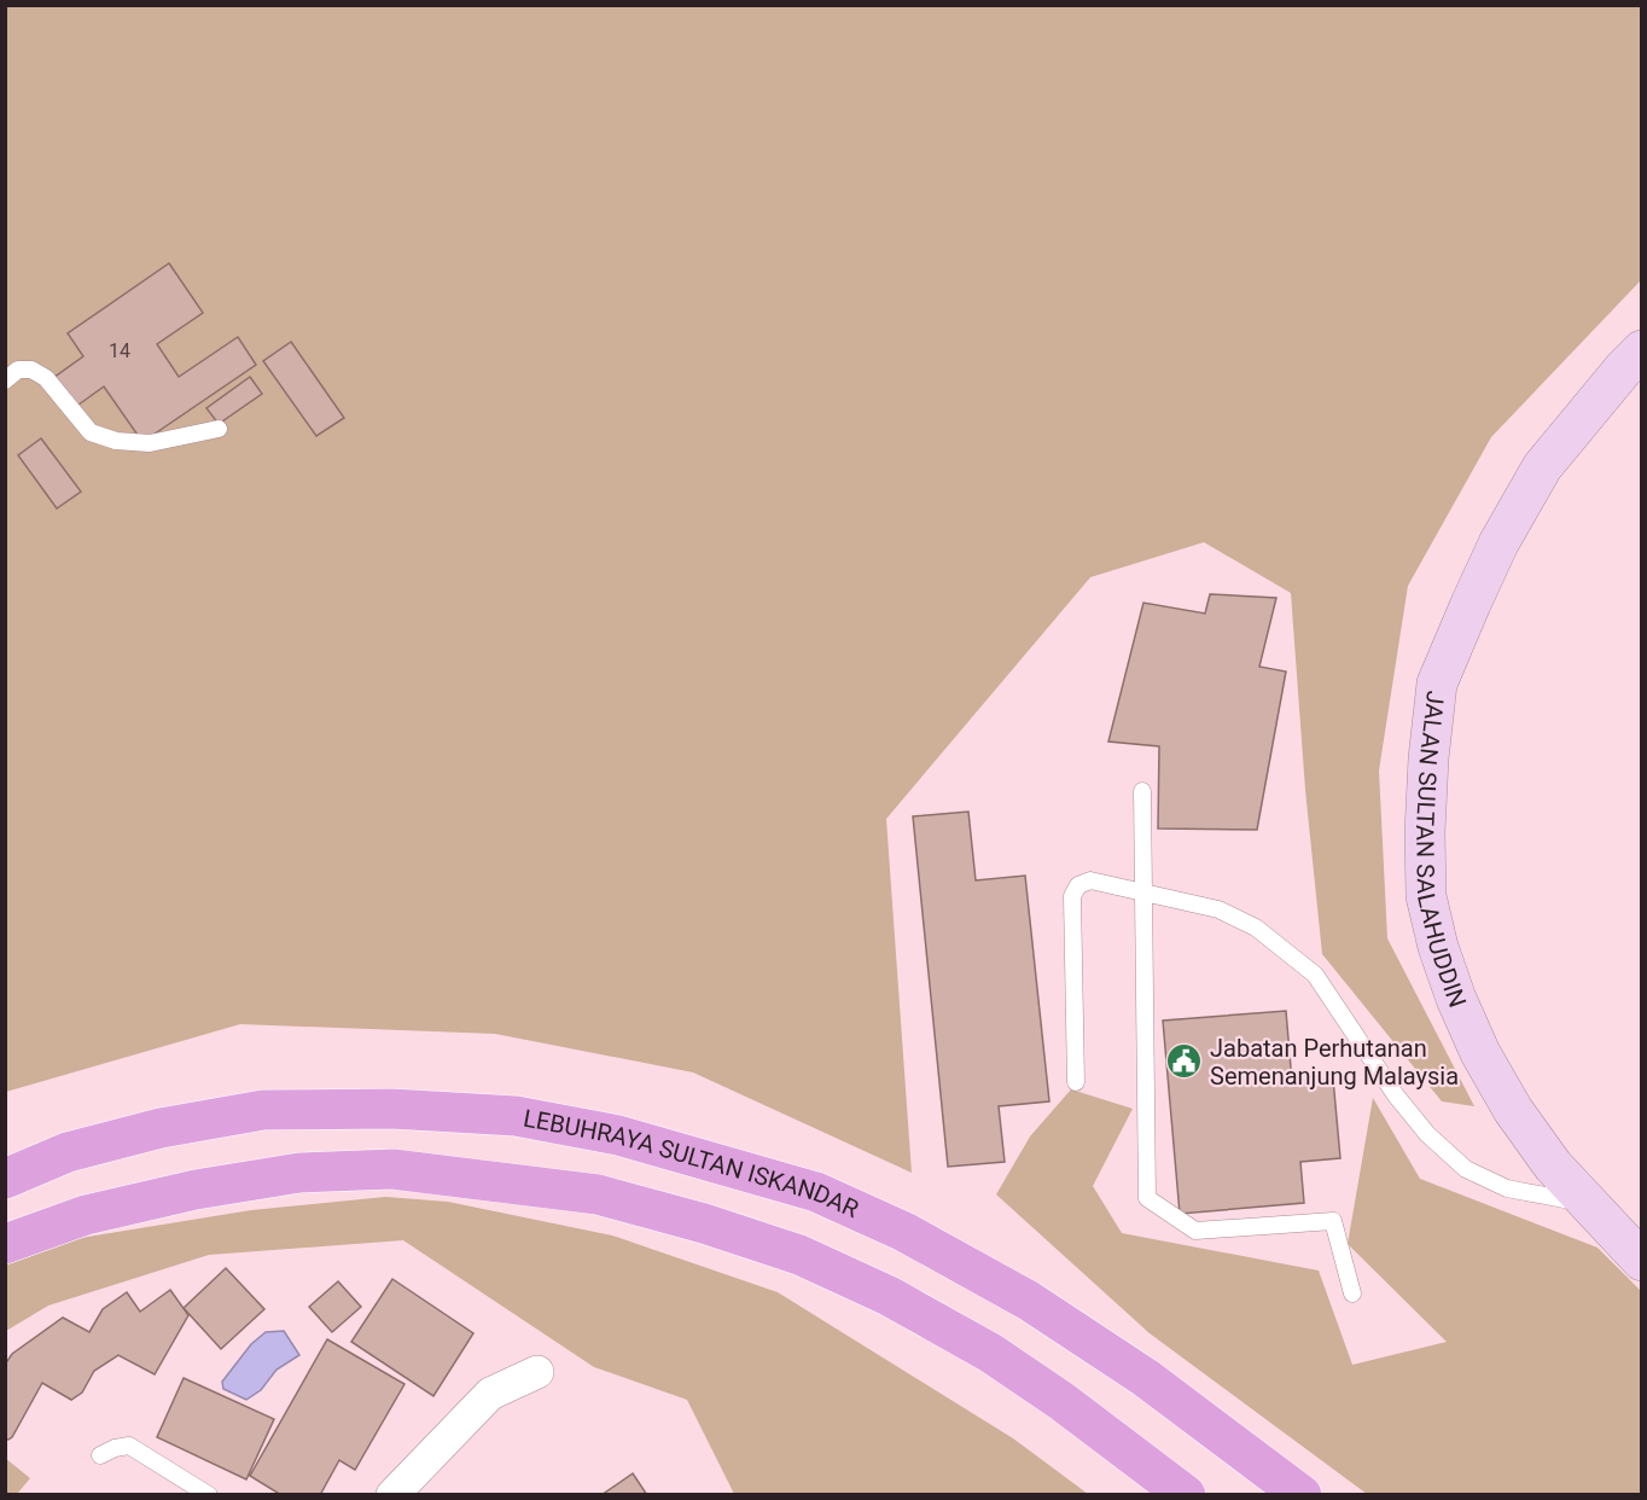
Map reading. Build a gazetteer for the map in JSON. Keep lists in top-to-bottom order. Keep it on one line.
{"streets":{"main road":["LEBUHRAYA SULTAN ISKANDAR"],"street":["JALAN SULTAN SALAHUDDIN"]},"places":{"public building":["Jabatan Perhutanan Semenanjung Malaysia"]},"house_numbers":["14"]}
